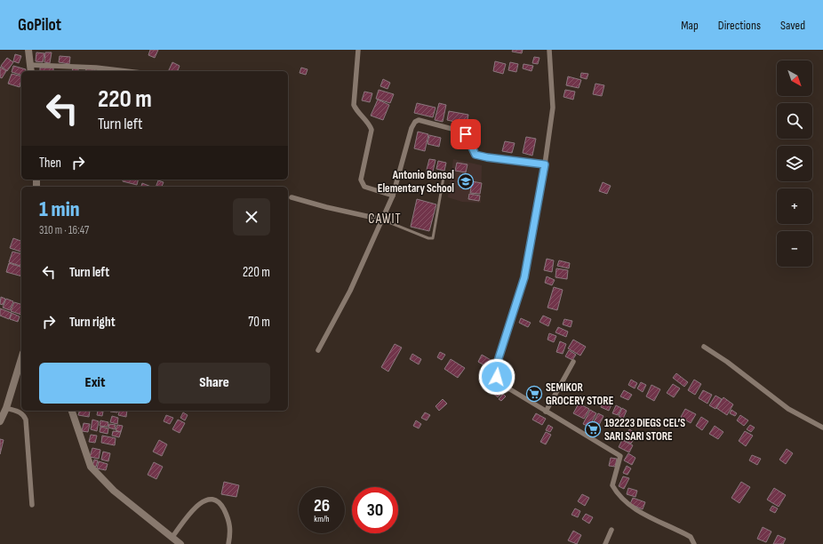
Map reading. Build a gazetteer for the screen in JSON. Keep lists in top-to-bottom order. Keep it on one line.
{"districts":["CAWIT"],"places":{"school or university":["Antonio Bonsol Elementary School"],"supermarket":["SEMIKOR GROCERY STORE","192223 DIEGS CEL’S SARI SARI STORE"]},"north":"bottom right","page":{"header":"GoPilot","nav":["Map","Directions","Saved"],"map_buttons":["+","−"],"turn":["220 m","Turn left"],"then":"Then","heading":["1 min","310 m · 16:47"],"list":[{"name":"Turn left","value":"220 m"},{"name":"Turn right","value":"70 m"}],"buttons":["Exit","Share"],"speed":"26 km/h","limit":"30"}}
